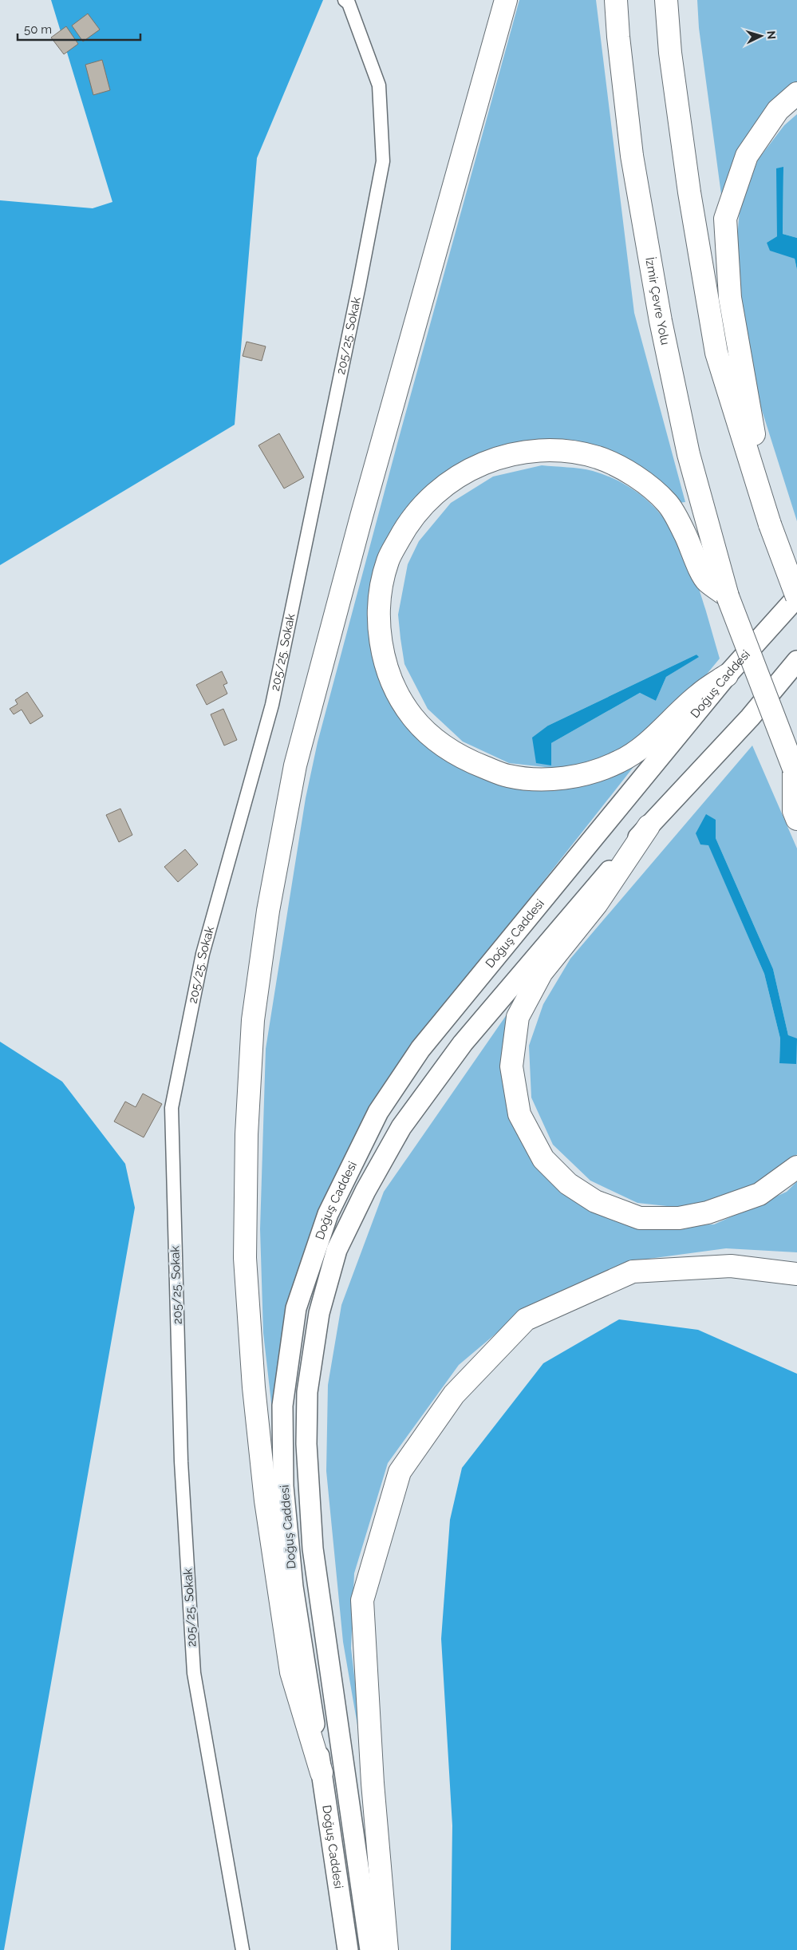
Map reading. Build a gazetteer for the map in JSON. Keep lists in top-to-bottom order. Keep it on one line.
{"streets":{"highway":["İzmir Çevre Yolu"],"main road":["Doğuş Caddesi"],"street":["205/25. Sokak"]},"scale_bar":"50 m","north":"right"}
